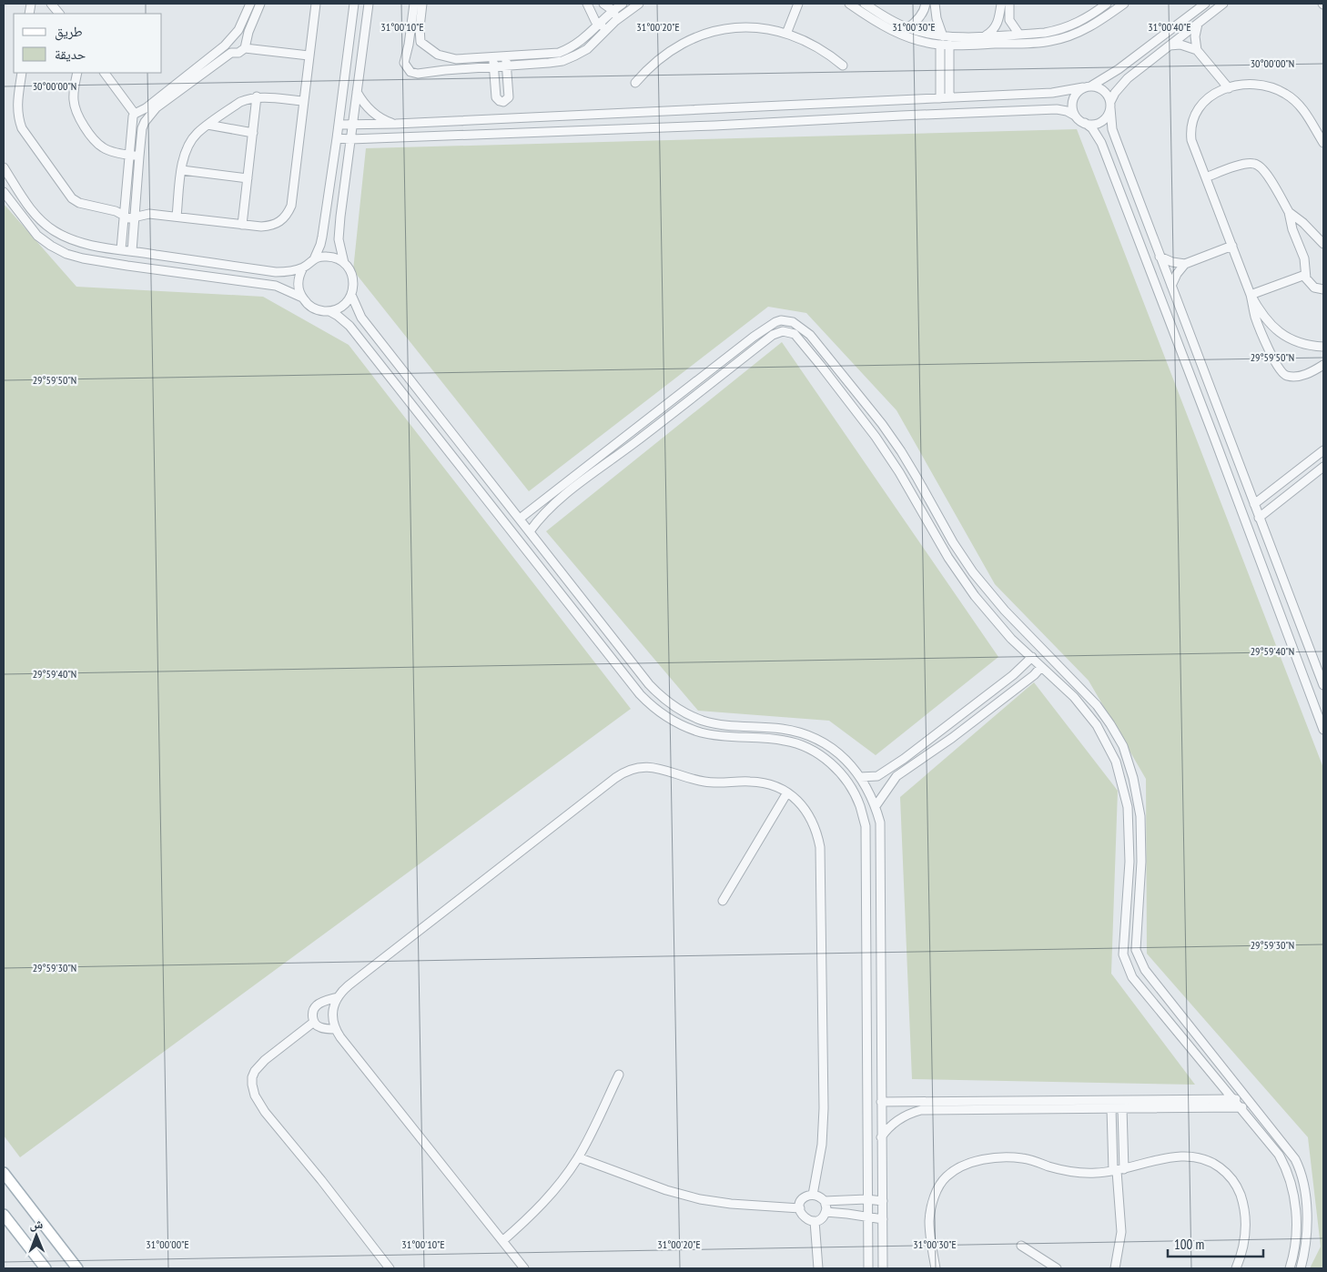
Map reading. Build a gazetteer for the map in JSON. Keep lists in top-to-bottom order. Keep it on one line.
{"legend":["طريق","حديقة"],"scale_bar":"100 m","north":"top","coordinates":["31°00'10\"E","31°00'20\"E","31°00'30\"E","31°00'40\"E","30°00'00\"N","29°59'50\"N","29°59'40\"N","29°59'30\"N","31°00'00\"E"]}
